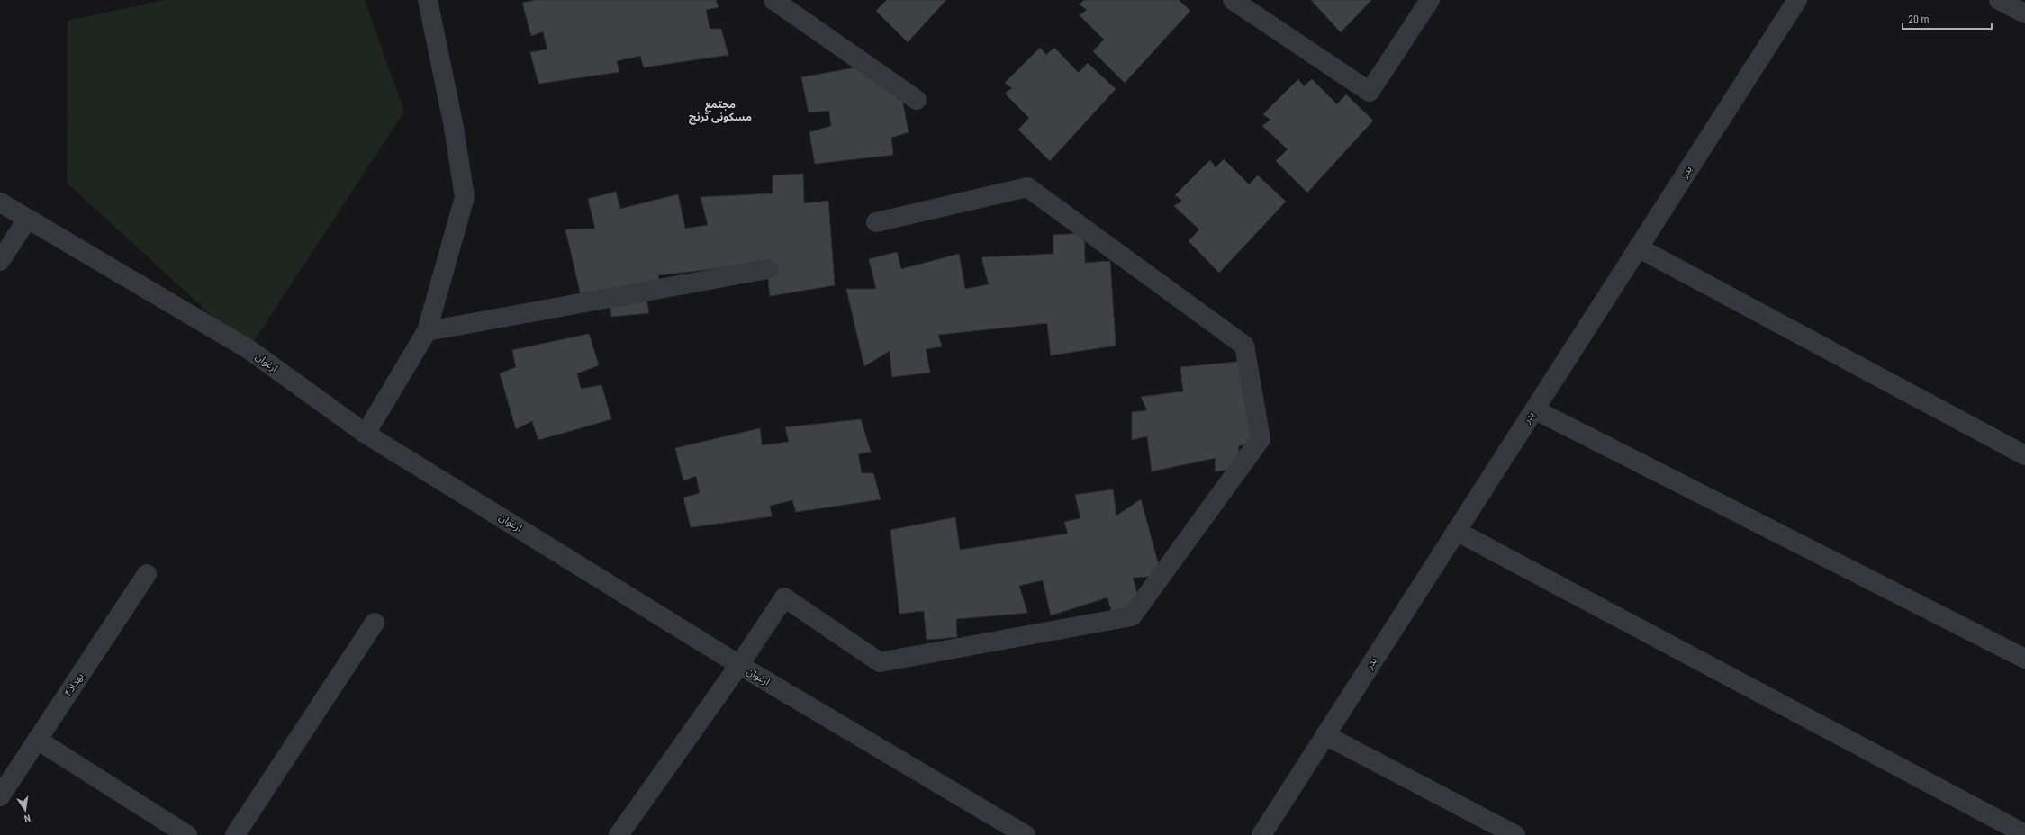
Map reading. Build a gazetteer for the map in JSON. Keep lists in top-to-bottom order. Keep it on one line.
{"streets":{"street":["بدر","ارغوان","بهداد۴"]},"districts":["مجتمع مسکونی ترنج"],"scale_bar":"20 m","north":"bottom"}
